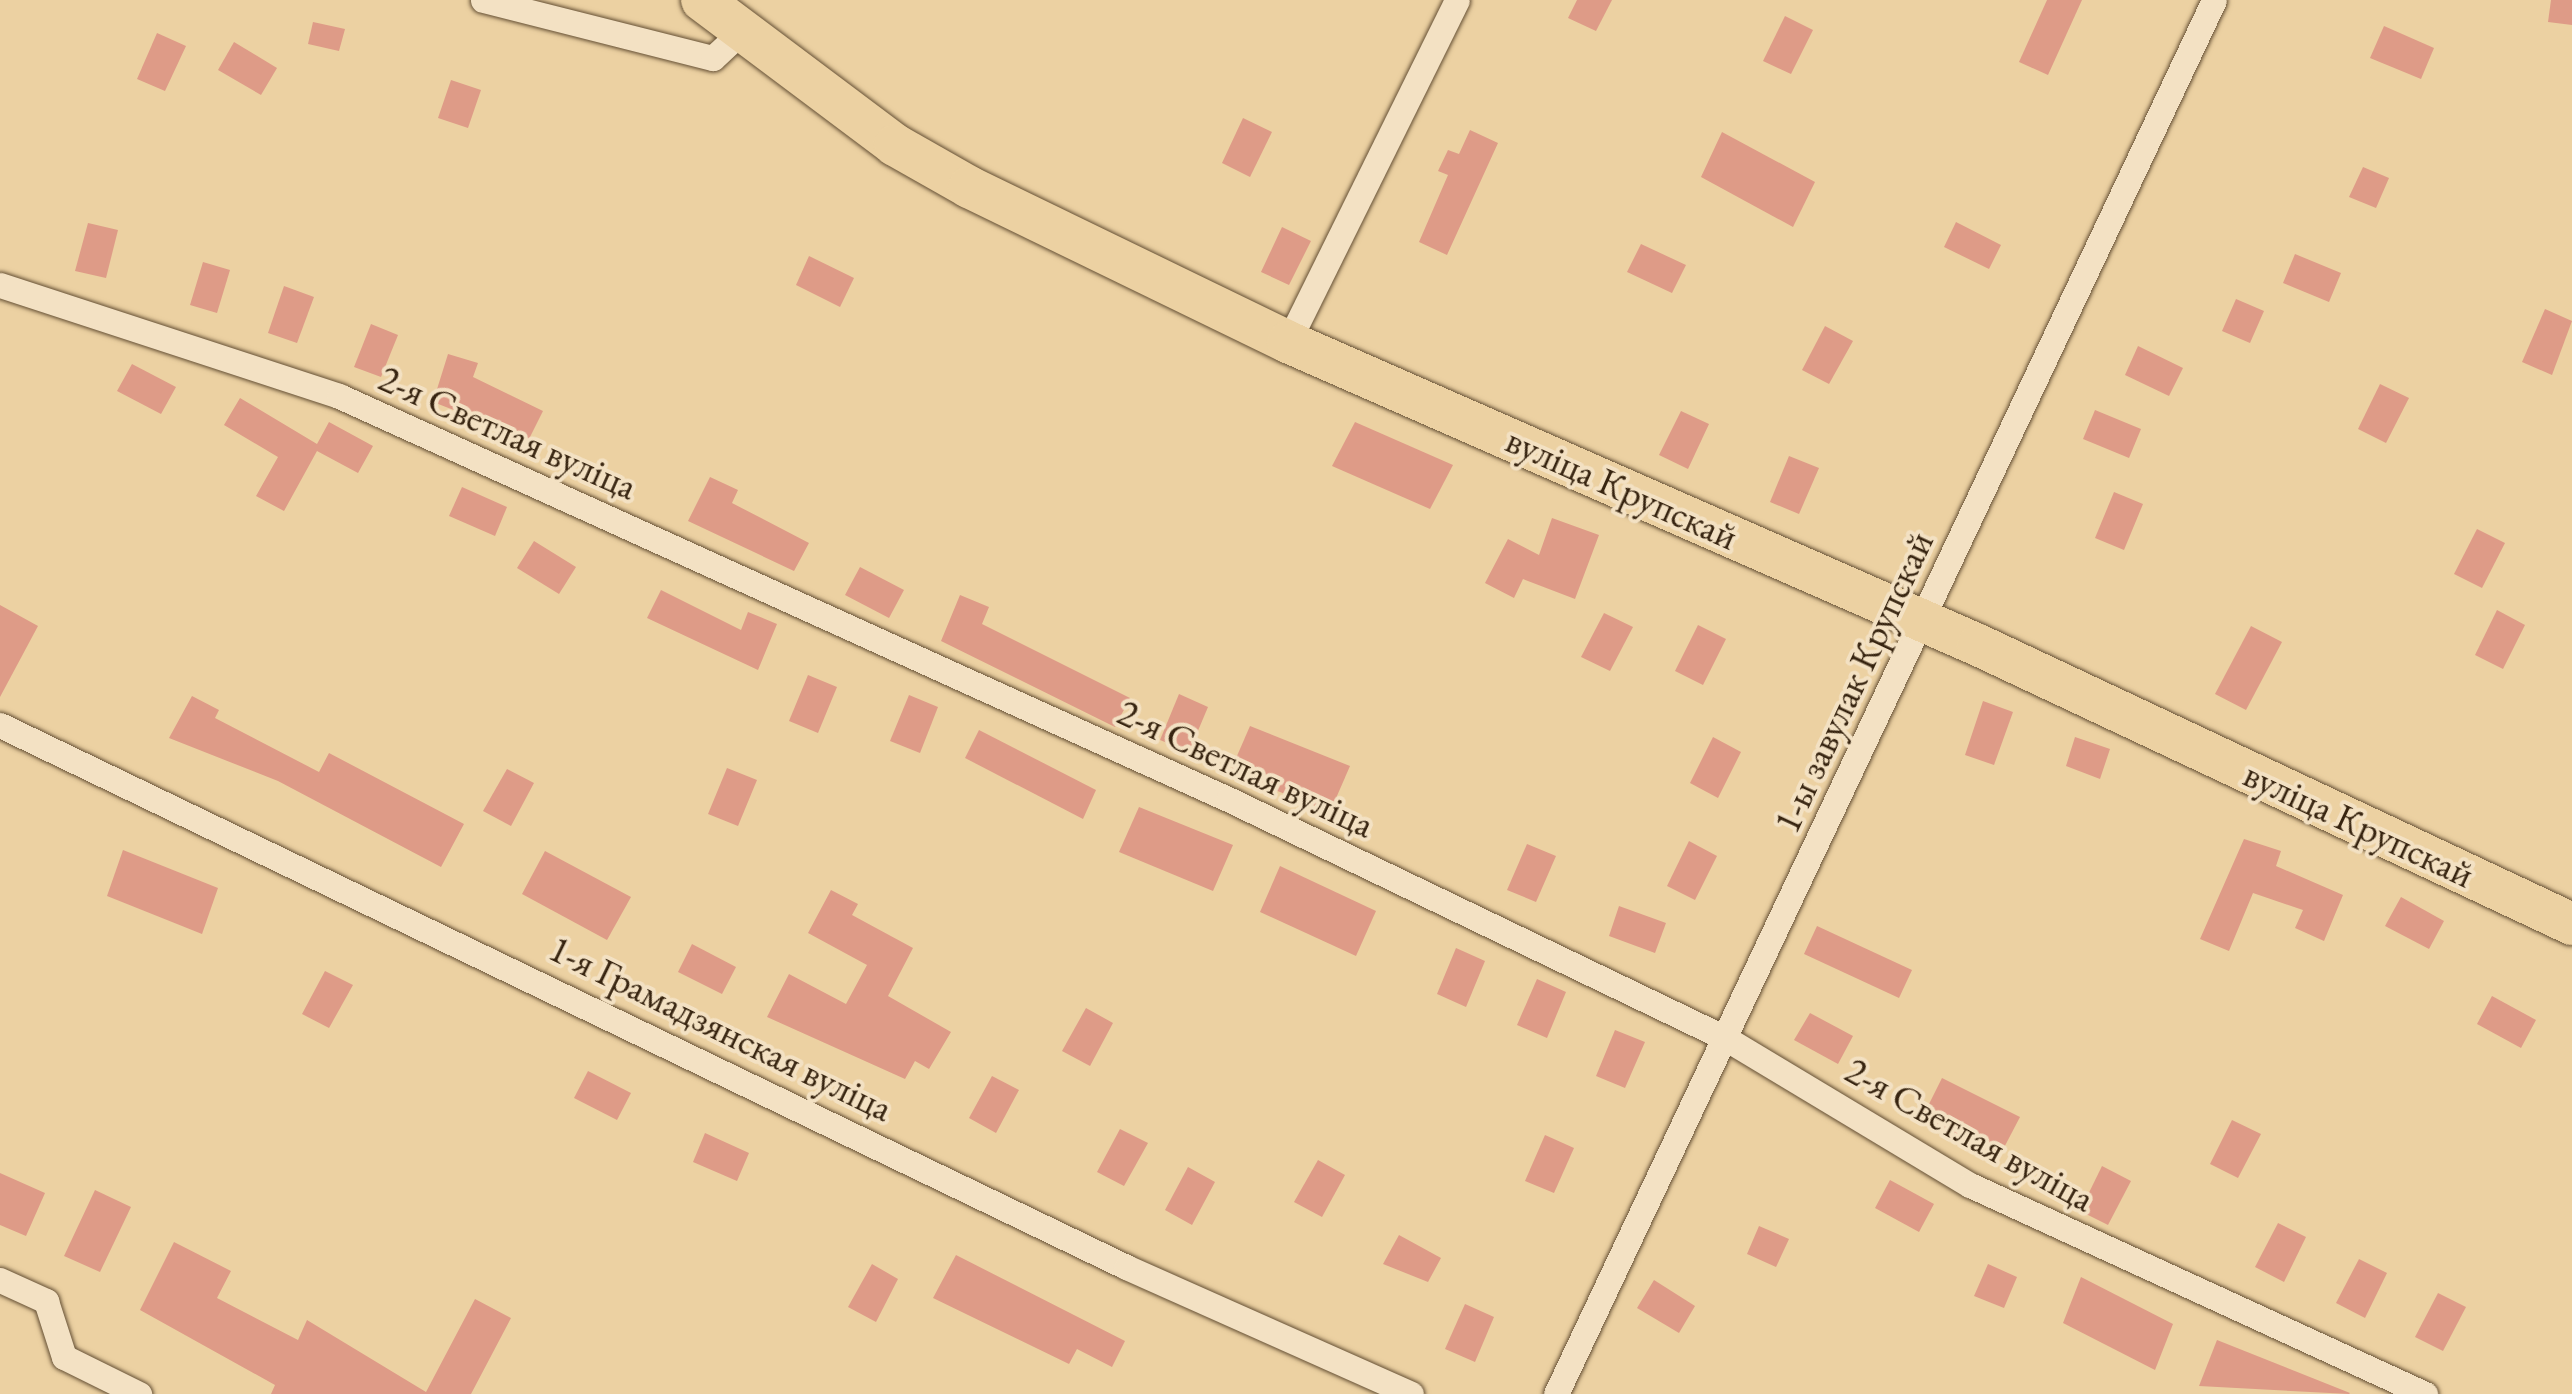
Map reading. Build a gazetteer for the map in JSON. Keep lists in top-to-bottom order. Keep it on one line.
{"streets":{"main road":["вуліца Крупскай"],"street":["2-я Светлая вуліца","1-ы завулак Крупскай","1-я Грамадзянская вуліца"]},"crossings":[["2-я Светлая вуліца","1-ы завулак Крупскай"],["вуліца Крупскай","1-ы завулак Крупскай"]]}
